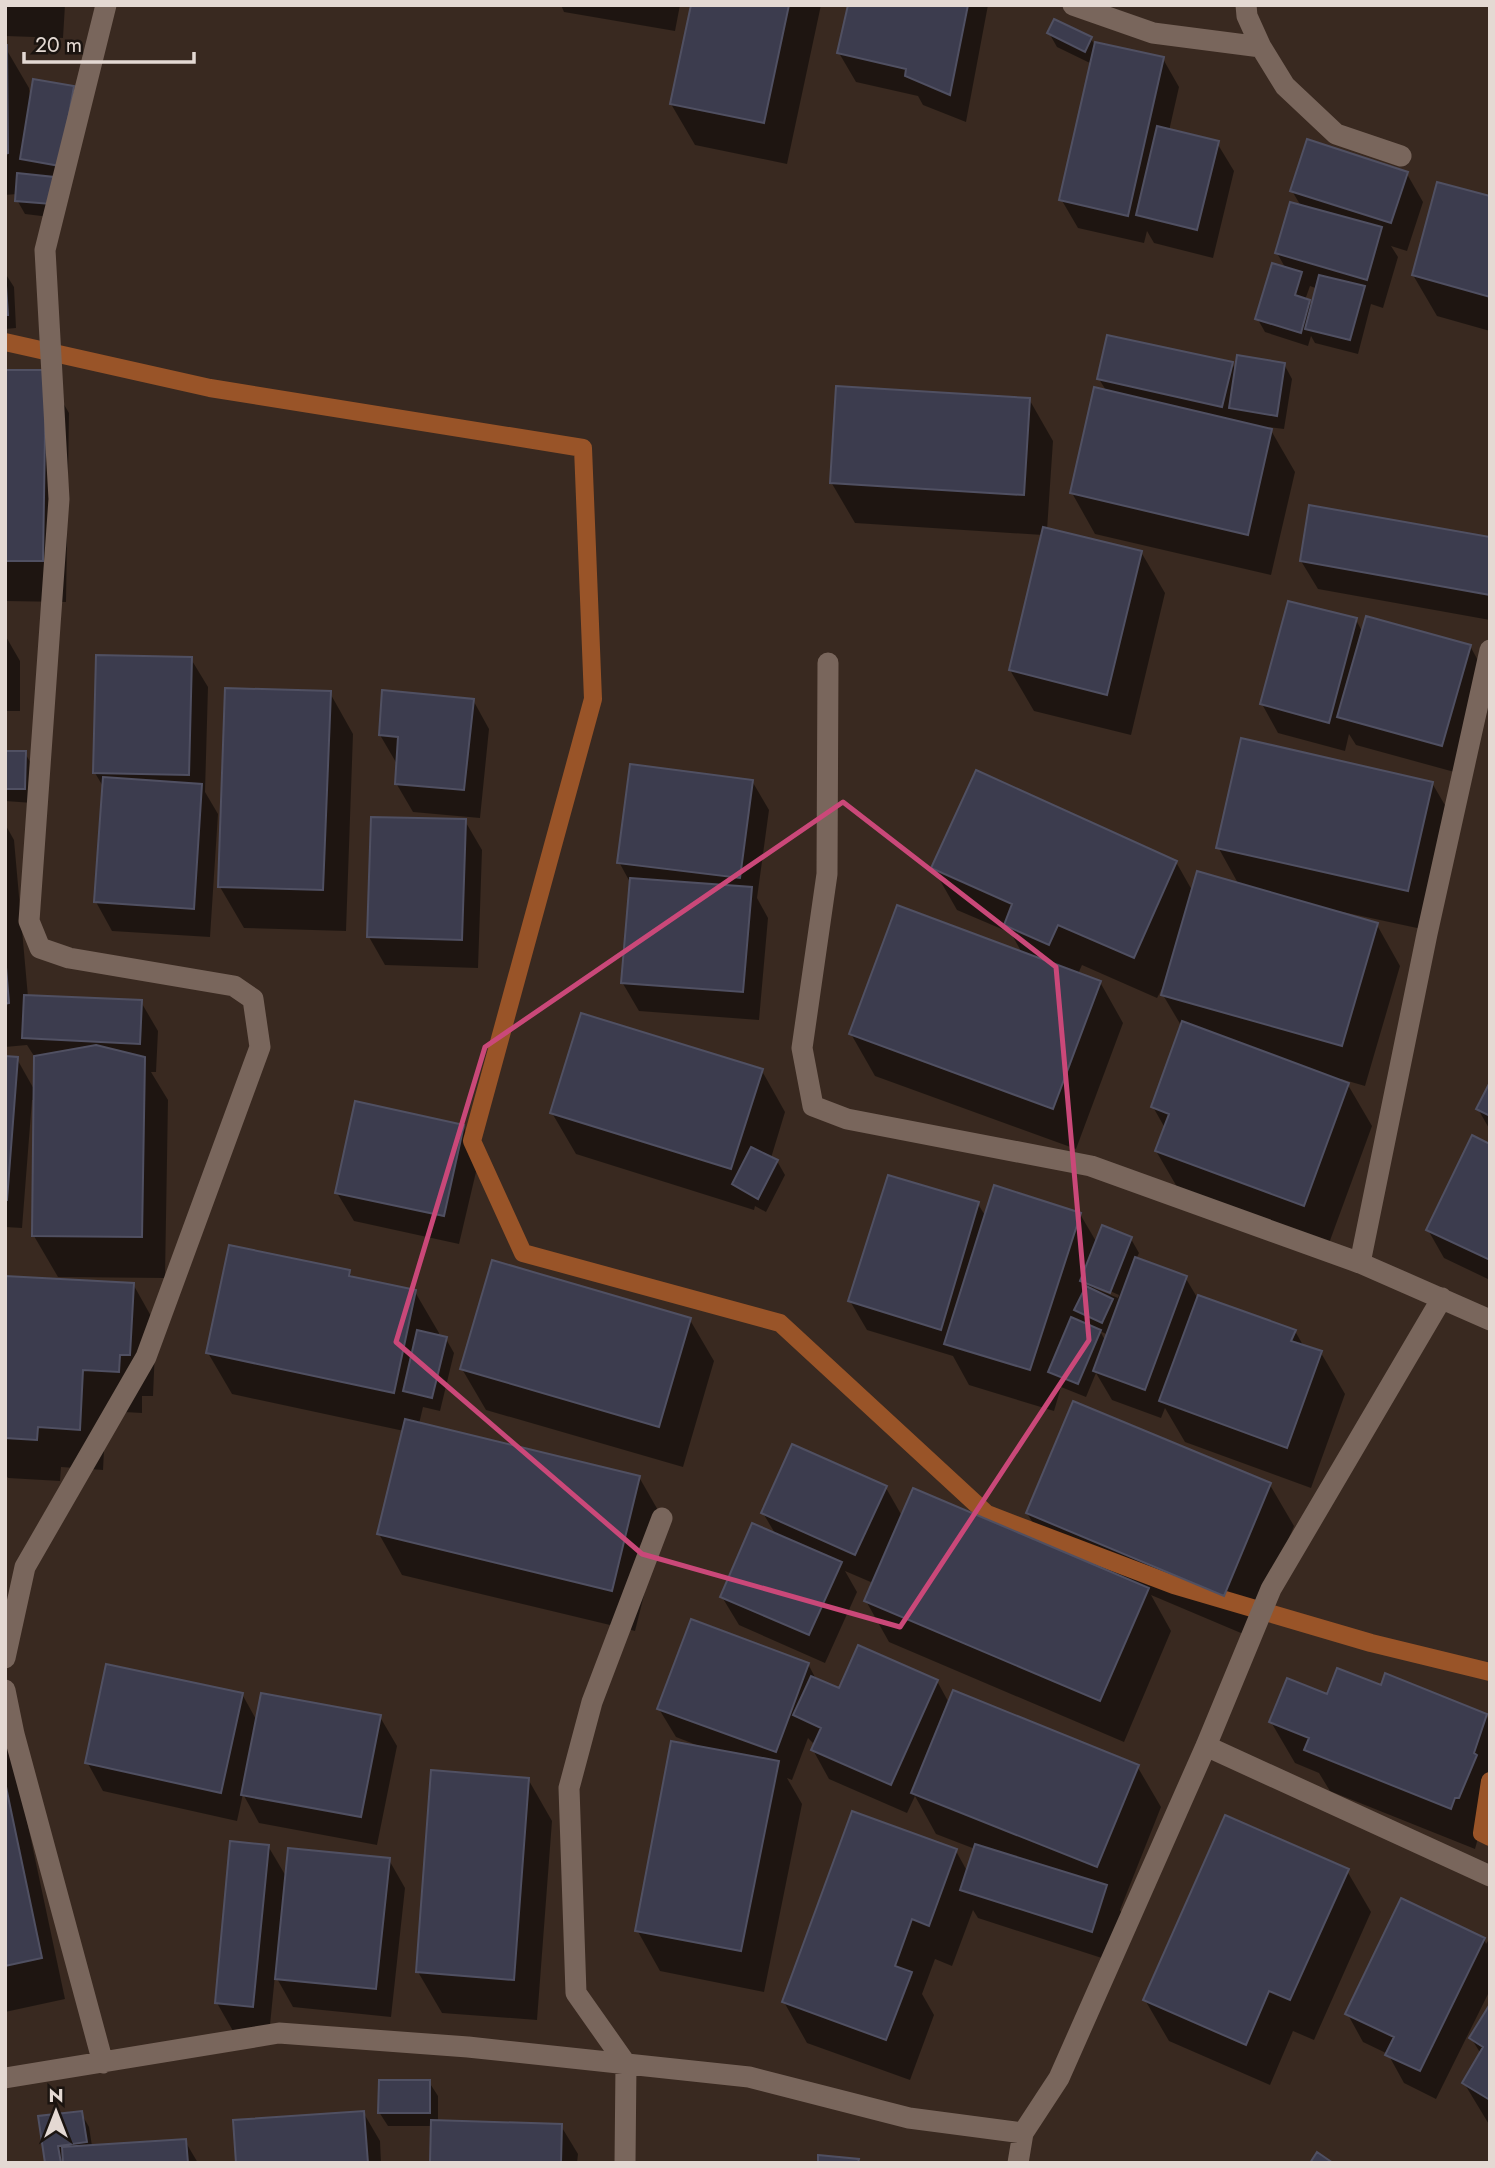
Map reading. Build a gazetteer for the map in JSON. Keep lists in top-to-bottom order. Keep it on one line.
{"scale_bar":"20 m","north":"top"}
